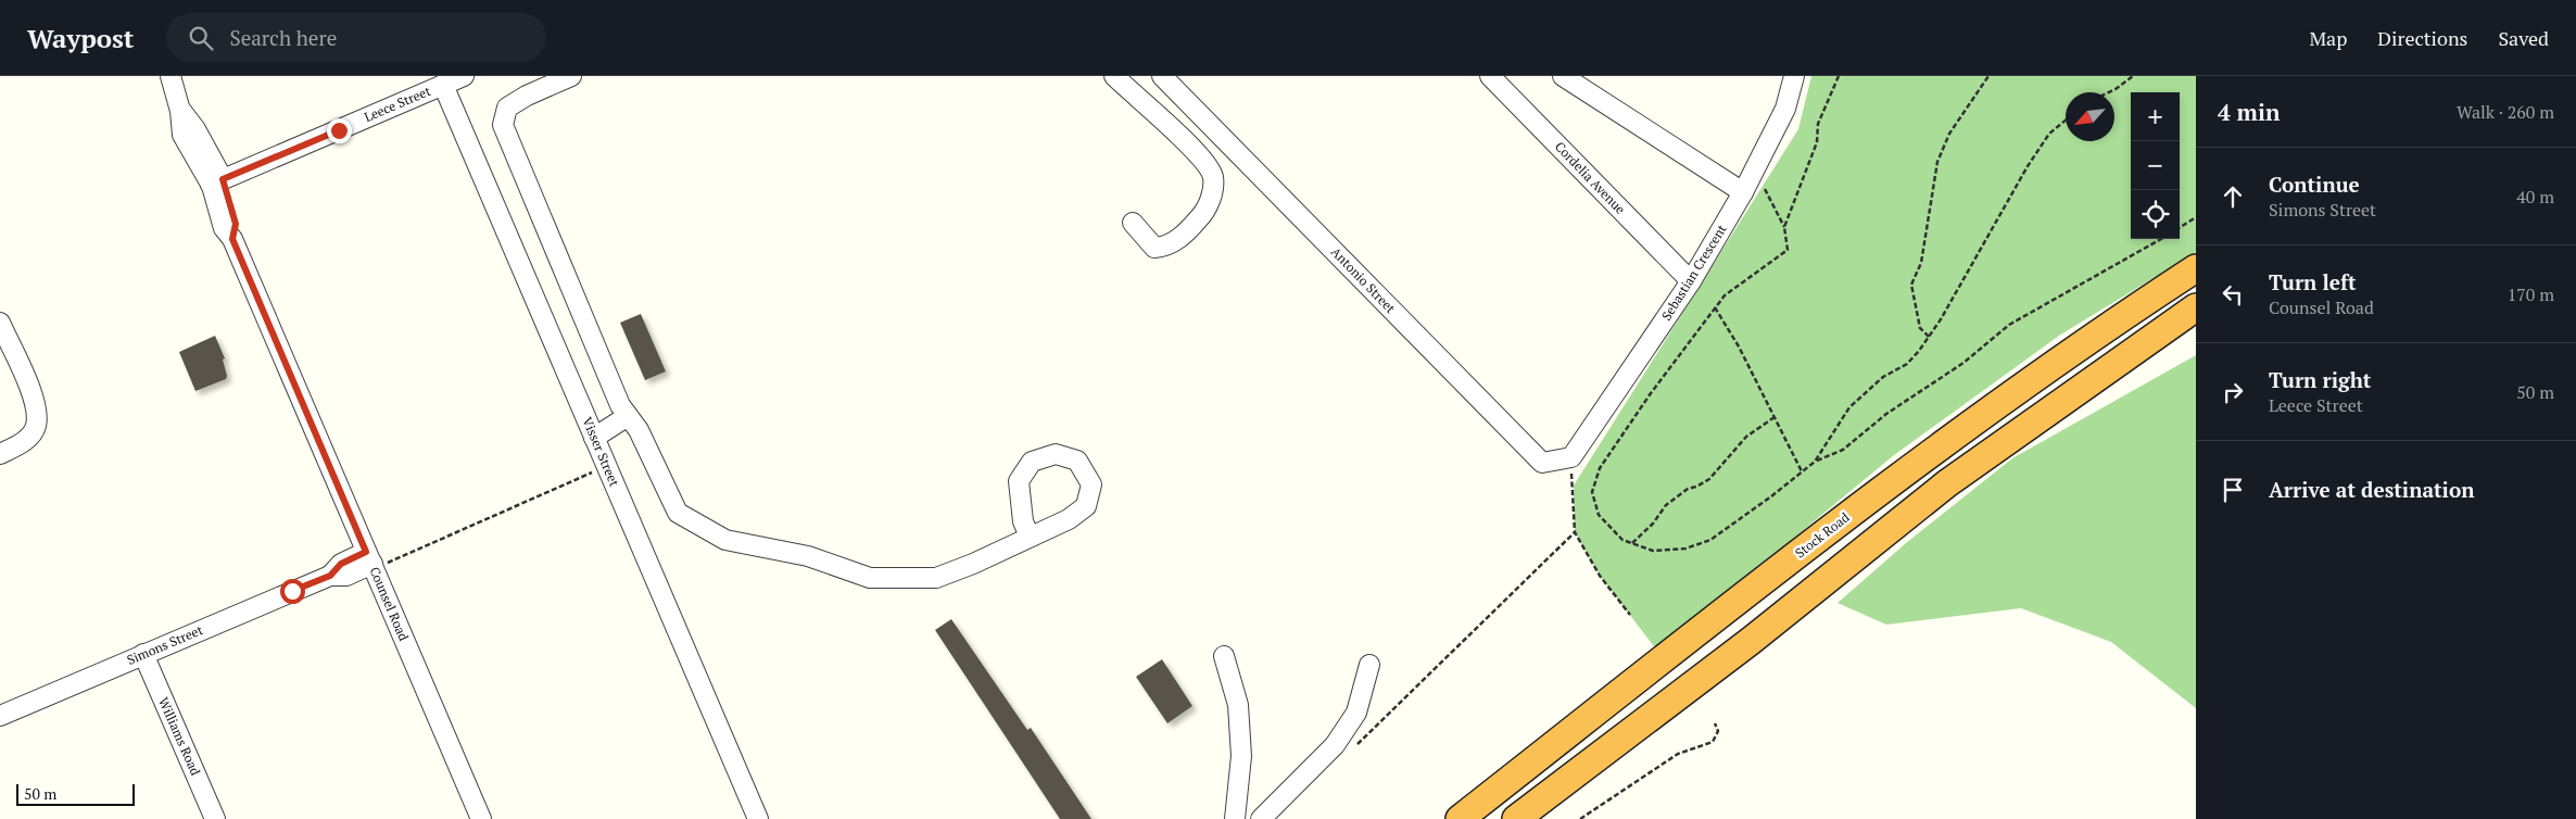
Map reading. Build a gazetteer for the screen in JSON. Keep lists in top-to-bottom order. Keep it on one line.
{"streets":{"highway":["Stock Road"],"street":["Leece Street","Cordelia Avenue","Sebastian Crescent","Antonio Street","Visser Street","Counsel Road","Simons Street","Williams Road"]},"crossings":[["Leece Street","Visser Street"],["Leece Street","Counsel Road"],["Cordelia Avenue","Sebastian Crescent"],["Sebastian Crescent","Antonio Street"],["Counsel Road","Simons Street"],["Simons Street","Williams Road"]],"scale_bar":"50 m","north":"bottom left","page":{"header":"Waypost","search":"Search here","nav":["Map","Directions","Saved"],"heading":["4 min","Walk · 260 m"],"map_buttons":["+","−"],"list":[["Continue","Simons Street","40 m"],["Turn left","Counsel Road","170 m"],["Turn right","Leece Street","50 m"],"Arrive at destination"],"scale":"50 m"}}
